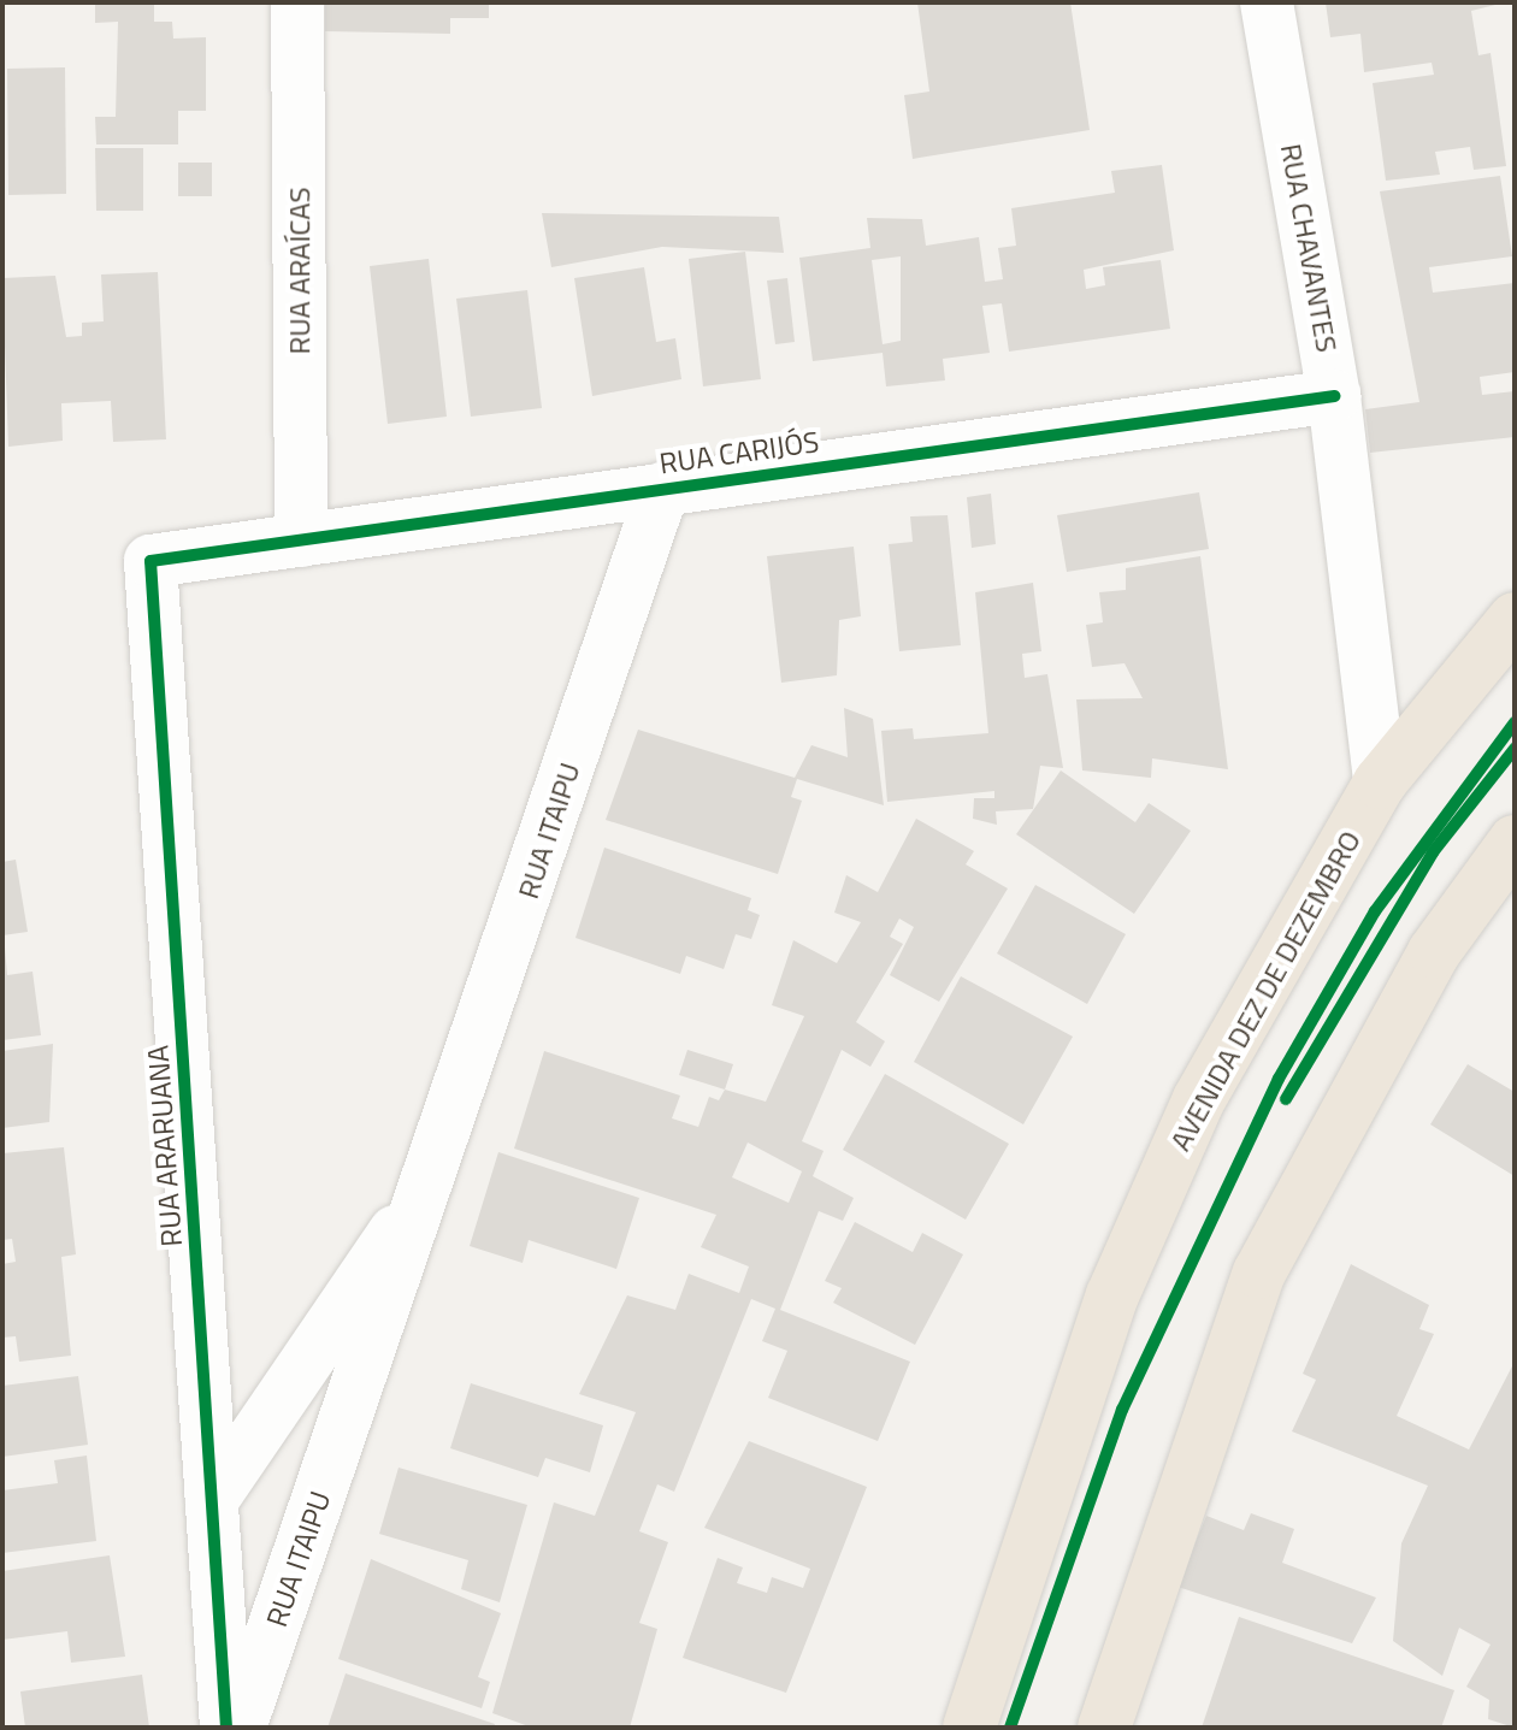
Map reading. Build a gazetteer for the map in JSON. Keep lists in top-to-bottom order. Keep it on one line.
{"streets":{"highway":["AVENIDA DEZ DE DEZEMBRO"],"street":["RUA CHAVANTES","RUA ARAÍCAS","RUA CARIJÓS","RUA ITAIPU","RUA ARARUANA"]},"crossings":[["RUA CHAVANTES","RUA CARIJÓS"],["RUA CHAVANTES","AVENIDA DEZ DE DEZEMBRO"],["RUA ARAÍCAS","RUA CARIJÓS"],["RUA CARIJÓS","RUA ITAIPU"],["RUA CARIJÓS","RUA ARARUANA"],["RUA ITAIPU","RUA ARARUANA"]]}
